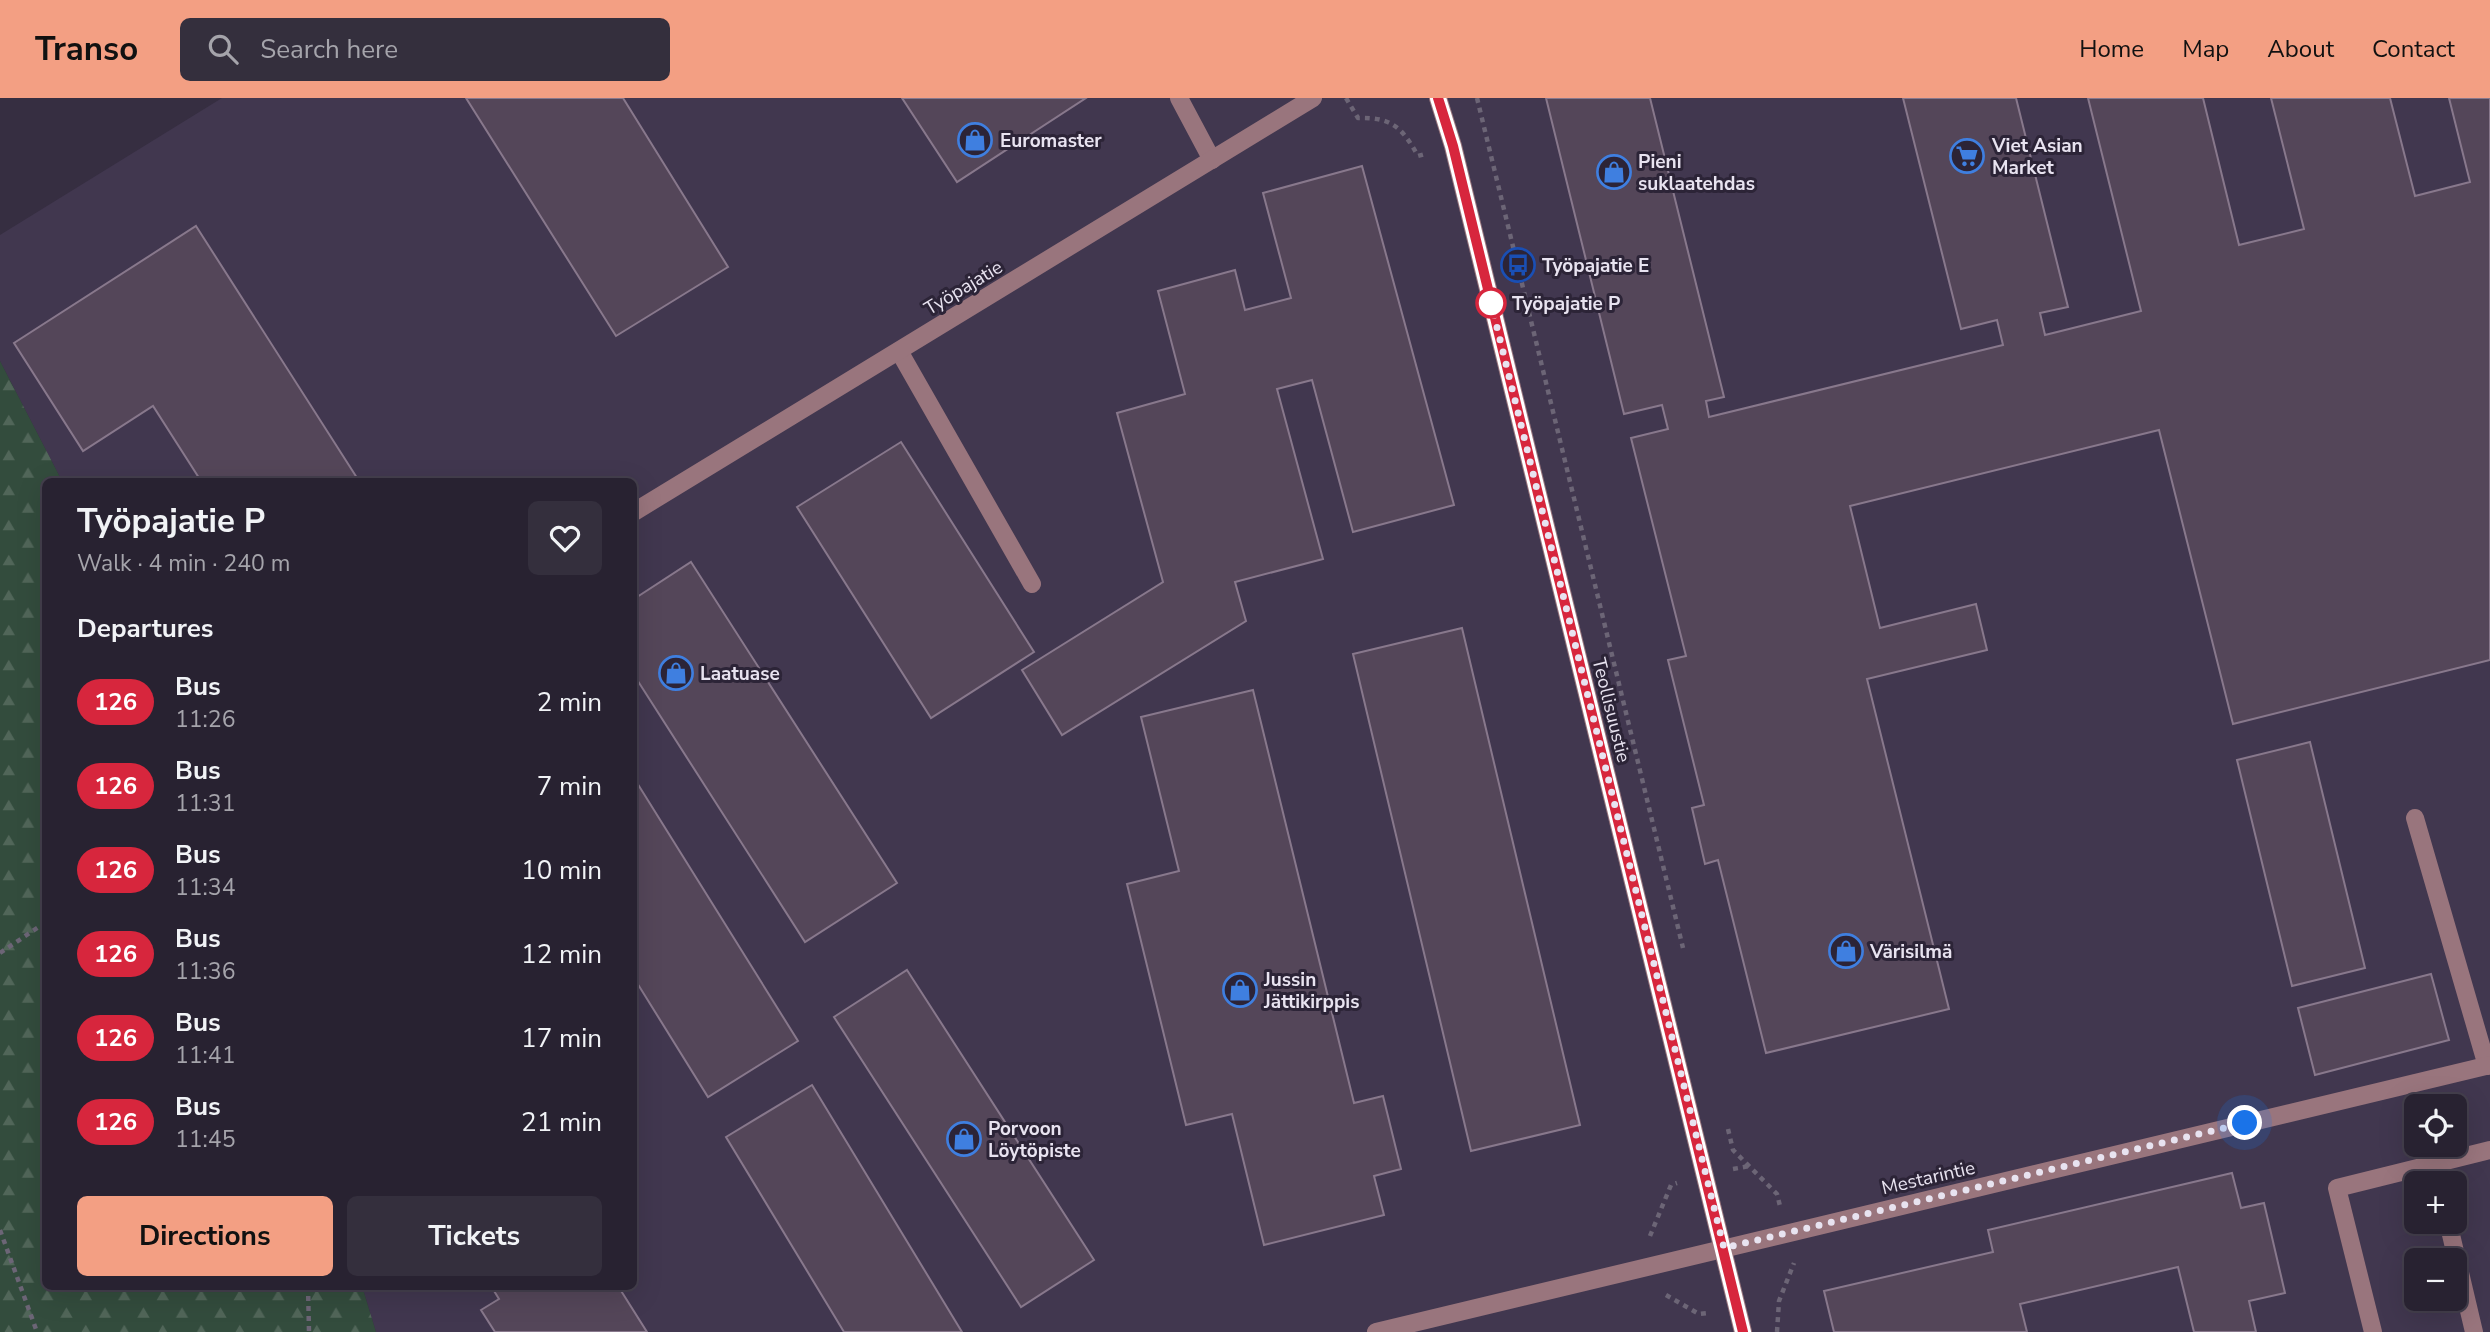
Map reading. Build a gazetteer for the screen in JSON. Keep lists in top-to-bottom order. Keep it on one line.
{"streets":{"street":["Työpajatie","Teollisuustie","Mestarintie"]},"crossings":[["Teollisuustie","Mestarintie"]],"places":{"shop":["Euromaster","Pieni suklaatehdas","Laatuase","Värisilmä","Jussin Jättikirppis","Porvoon Löytöpiste"],"supermarket":["Viet Asian Market"],"bus stop":["Työpajatie E"],"other":["Työpajatie P"]},"lines":["bus line 126"],"page":{"header":"Transo","search":"Search here","nav":["Home","Map","About","Contact"],"heading":[["Työpajatie P","Walk · 4 min · 240 m"],"Departures"],"list":[{"mark":"126","name":"Bus","note":"11:26","value":"2 min"},{"mark":"126","name":"Bus","note":"11:31","value":"7 min"},{"mark":"126","name":"Bus","note":"11:34","value":"10 min"},{"mark":"126","name":"Bus","note":"11:36","value":"12 min"},{"mark":"126","name":"Bus","note":"11:41","value":"17 min"},{"mark":"126","name":"Bus","note":"11:45","value":"21 min"}],"map_buttons":["+","−"],"buttons":["Directions","Tickets"]}}
